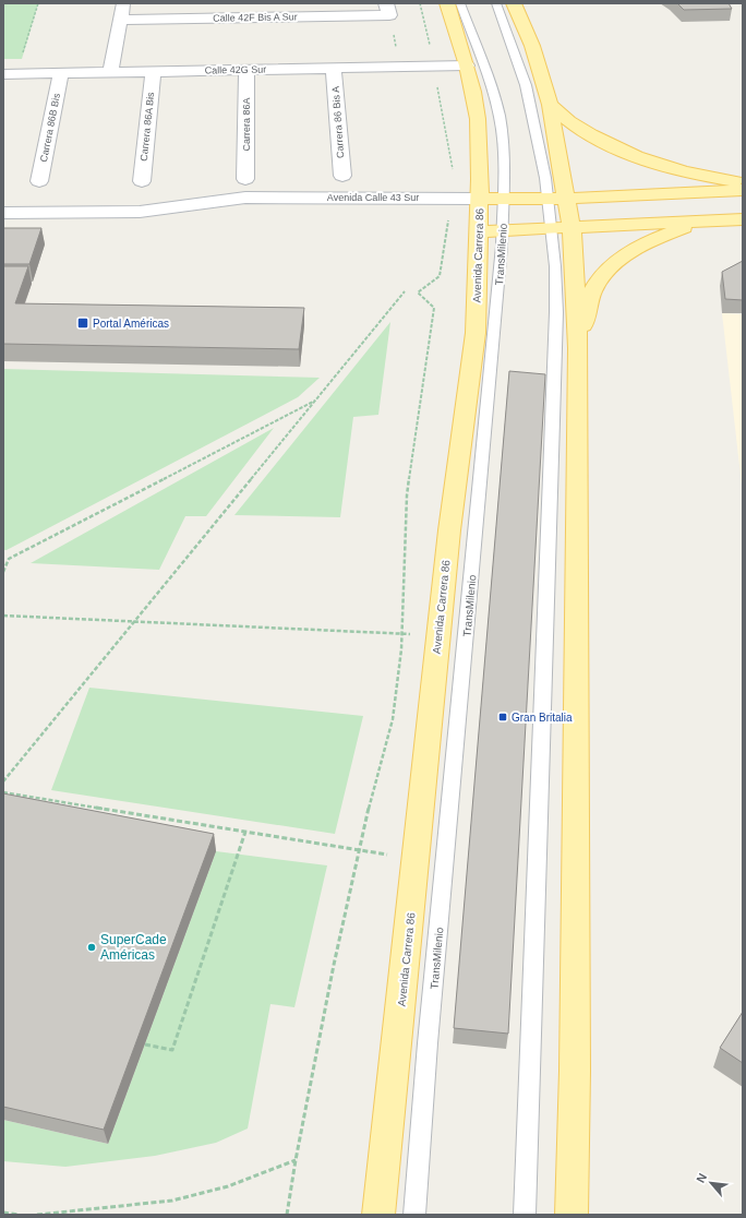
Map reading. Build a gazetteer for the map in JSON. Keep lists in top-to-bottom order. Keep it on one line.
{"streets":{"main road":["Avenida Calle 43 Sur","Avenida Carrera 86"],"street":["Calle 42F Bis A Sur","Calle 42G Sur","Carrera 86 Bis A","Carrera 86A","Carrera 86A Bis","Carrera 86B Bis"],"lane":["TransMilenio"]},"crossings":[["Calle 42G Sur","Carrera 86 Bis A"],["Calle 42G Sur","Carrera 86A"],["Calle 42G Sur","Carrera 86A Bis"],["Calle 42G Sur","Carrera 86B Bis"],["Calle 42G Sur","Avenida Carrera 86"],["Avenida Calle 43 Sur","TransMilenio"],["Avenida Calle 43 Sur","Avenida Carrera 86"]],"places":{"transit":["Portal Américas","Gran Britalia"],"other":["SuperCade Américas"]},"north":"top left"}
